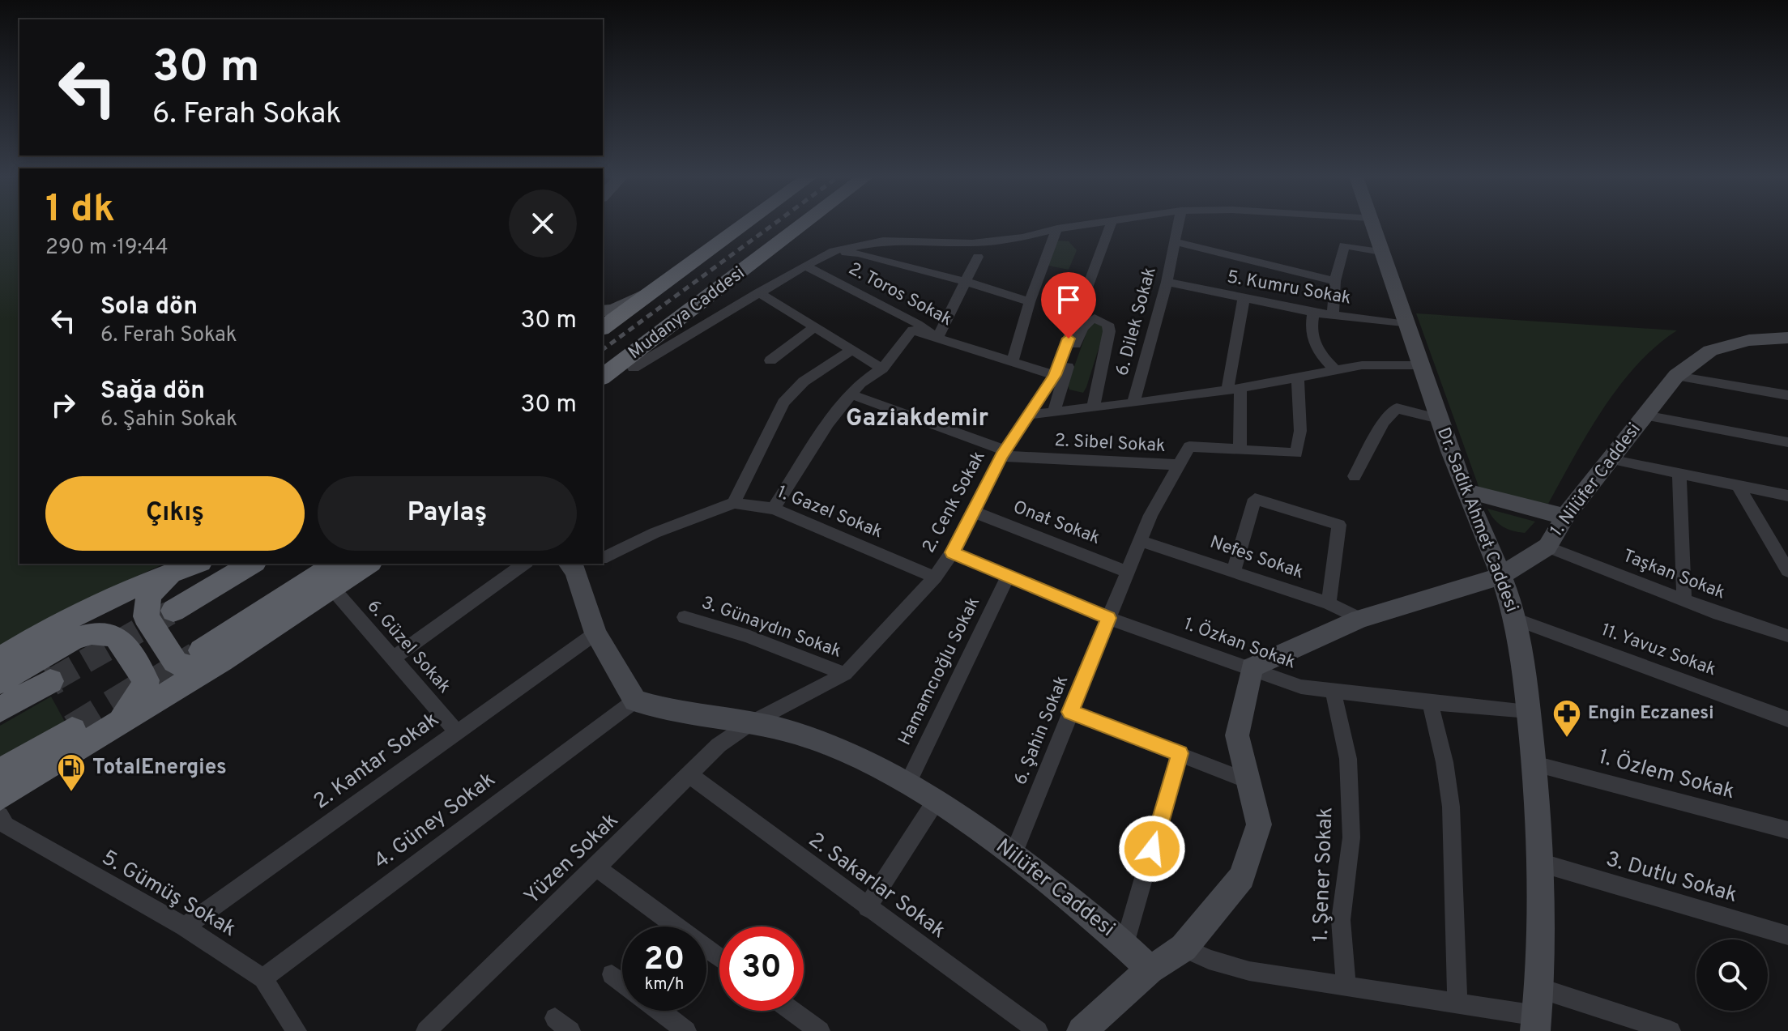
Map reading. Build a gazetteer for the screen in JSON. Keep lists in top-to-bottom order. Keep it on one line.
{"streets":{"highway":["Mudanya Caddesi"],"main road":["1. Nilüfer Caddesi","Dr. Sadık Ahmet Caddesi","Nilüfer Caddesi"],"street":["5. Kumru Sokak","2. Toros Sokak","6. Dilek Sokak","2. Sibel Sokak","2. Cenk Sokak","1. Gazel Sokak","Onat Sokak","Nefes Sokak","Taşkan Sokak","3. Günaydın Sokak","1. Özkan Sokak","6. Güzel Sokak","11. Yavuz Sokak","Hamamcıoğlu Sokak","6. Şahin Sokak","2. Kantar Sokak","1. Özlem Sokak","4. Güney Sokak","Yüzen Sokak","1. Şener Sokak","3. Dutlu Sokak","2. Sakarlar Sokak","5. Gümüş Sokak"]},"crossings":[["5. Kumru Sokak","6. Dilek Sokak"],["5. Kumru Sokak","Dr. Sadık Ahmet Caddesi"],["2. Toros Sokak","2. Cenk Sokak"],["2. Sibel Sokak","2. Cenk Sokak"],["2. Sibel Sokak","6. Şahin Sokak"],["1. Nilüfer Caddesi","Dr. Sadık Ahmet Caddesi"],["1. Nilüfer Caddesi","Nefes Sokak"],["1. Nilüfer Caddesi","Taşkan Sokak"],["2. Cenk Sokak","1. Gazel Sokak"],["2. Cenk Sokak","Onat Sokak"],["2. Cenk Sokak","3. Günaydın Sokak"],["2. Cenk Sokak","1. Özkan Sokak"],["2. Cenk Sokak","Yüzen Sokak"],["2. Cenk Sokak","Nilüfer Caddesi"],["Dr. Sadık Ahmet Caddesi","1. Özkan Sokak"],["Dr. Sadık Ahmet Caddesi","11. Yavuz Sokak"],["Dr. Sadık Ahmet Caddesi","1. Özlem Sokak"],["Dr. Sadık Ahmet Caddesi","3. Dutlu Sokak"],["Onat Sokak","6. Şahin Sokak"],["Nefes Sokak","6. Şahin Sokak"],["1. Özkan Sokak","Hamamcıoğlu Sokak"],["1. Özkan Sokak","6. Şahin Sokak"],["1. Özkan Sokak","1. Şener Sokak"],["6. Güzel Sokak","2. Kantar Sokak"],["Hamamcıoğlu Sokak","Nilüfer Caddesi"],["6. Şahin Sokak","Nilüfer Caddesi"],["2. Kantar Sokak","5. Gümüş Sokak"],["4. Güney Sokak","Nilüfer Caddesi"],["4. Güney Sokak","5. Gümüş Sokak"],["Yüzen Sokak","2. Sakarlar Sokak"],["Yüzen Sokak","Nilüfer Caddesi"]],"districts":["Gaziakdemir"],"places":{"pharmacy":["Engin Eczanesi"],"fuel station":["TotalEnergies"]},"page":{"turn":["30 m","6. Ferah Sokak"],"heading":["1 dk","290 m · 19:44"],"list":[{"name":"Sola dön","note":"6. Ferah Sokak","value":"30 m"},{"name":"Sağa dön","note":"6. Şahin Sokak","value":"30 m"}],"buttons":["Çıkış","Paylaş"],"speed":"20 km/h","limit":"30"}}
